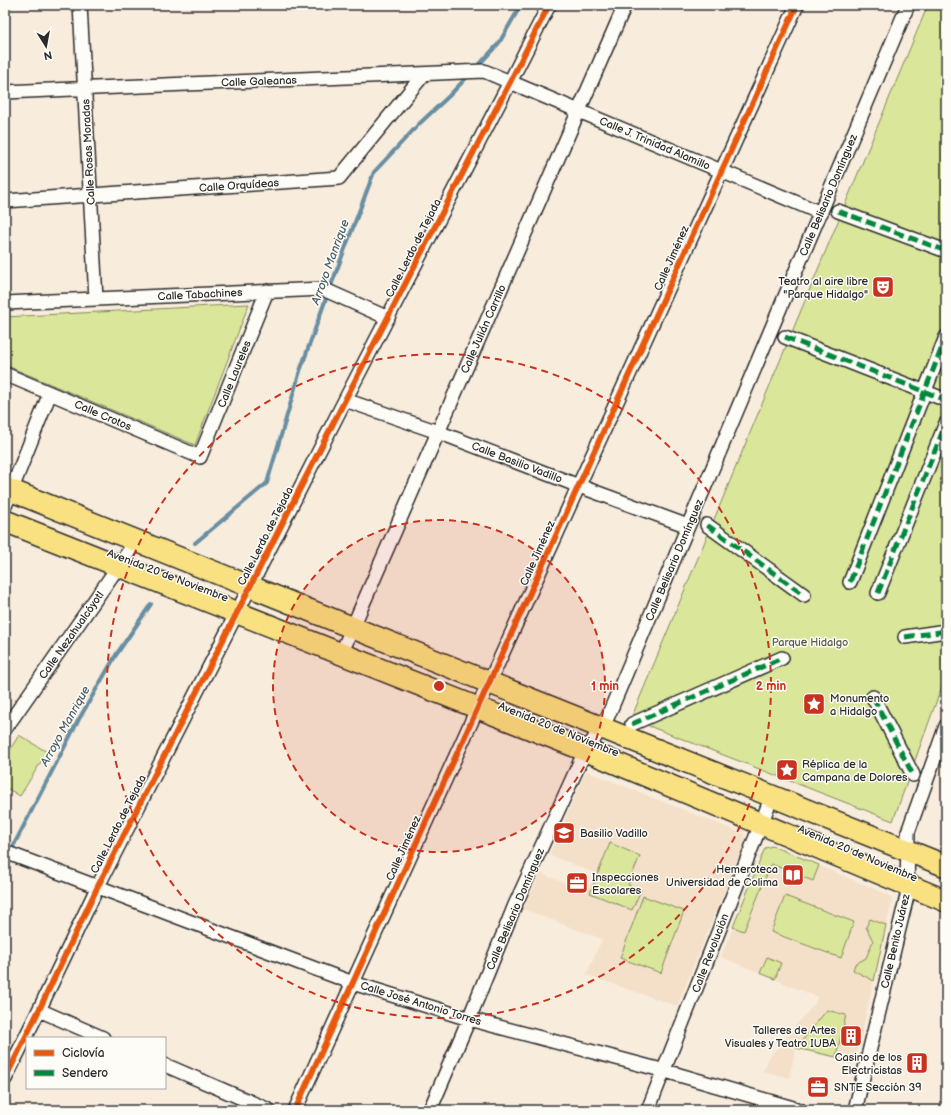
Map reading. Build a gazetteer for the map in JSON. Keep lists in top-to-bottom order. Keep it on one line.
{"streets":{"main road":["Avenida 20 de Noviembre"],"street":["Calle Galeanas","Calle J. Trinidad Alamillo","Calle Rosas Moradas","Calle Orquídeas","Calle Belisario Domínguez","Calle Lerdo de Tejada","Calle Jiménez","Calle Tabachines","Calle Julián Carrillo","Calle Laureles","Calle Crotos","Calle Basilio Vadillo","Calle Nezahualcóyotl","Calle Benito Juárez","Calle Revolución","Calle José Antonio Torres"]},"crossings":[["Calle Galeanas","Calle J. Trinidad Alamillo"],["Calle Galeanas","Calle Rosas Moradas"],["Calle Galeanas","Calle Orquídeas"],["Calle Galeanas","Calle Lerdo de Tejada"],["Calle J. Trinidad Alamillo","Calle Belisario Domínguez"],["Calle J. Trinidad Alamillo","Calle Lerdo de Tejada"],["Calle J. Trinidad Alamillo","Calle Jiménez"],["Calle J. Trinidad Alamillo","Calle Julián Carrillo"],["Calle Rosas Moradas","Calle Orquídeas"],["Calle Rosas Moradas","Calle Tabachines"],["Calle Belisario Domínguez","Calle Basilio Vadillo"],["Calle Belisario Domínguez","Avenida 20 de Noviembre"],["Calle Belisario Domínguez","Calle José Antonio Torres"],["Calle Lerdo de Tejada","Calle Tabachines"],["Calle Lerdo de Tejada","Calle Basilio Vadillo"],["Calle Lerdo de Tejada","Avenida 20 de Noviembre"],["Calle Lerdo de Tejada","Calle José Antonio Torres"],["Calle Jiménez","Calle Basilio Vadillo"],["Calle Jiménez","Avenida 20 de Noviembre"],["Calle Jiménez","Calle José Antonio Torres"],["Calle Tabachines","Calle Laureles"],["Calle Julián Carrillo","Calle Basilio Vadillo"],["Calle Julián Carrillo","Avenida 20 de Noviembre"],["Calle Laureles","Calle Crotos"],["Avenida 20 de Noviembre","Calle Nezahualcóyotl"],["Avenida 20 de Noviembre","Calle Benito Juárez"],["Avenida 20 de Noviembre","Calle Revolución"],["Calle Revolución","Calle José Antonio Torres"]],"water":["Arroyo Manrique"],"parks":["Parque Hidalgo"],"places":{"theatre":["Teatro al aire libre \"Parque Hidalgo\""],"place":["Monumento a Hidalgo","Réplica de la Campana de Dolores"],"school or university":["Basilio Vadillo"],"library":["Hemeroteca Universidad de Colima"],"office":["Inspecciones Escolares","SNTE Sección 39"],"building":["Talleres de Artes Visuales y Teatro IUBA","Casino de los Electricistas"]},"legend":["Ciclovía","Sendero"],"north":"bottom","rings":["1 min","2 min"]}
